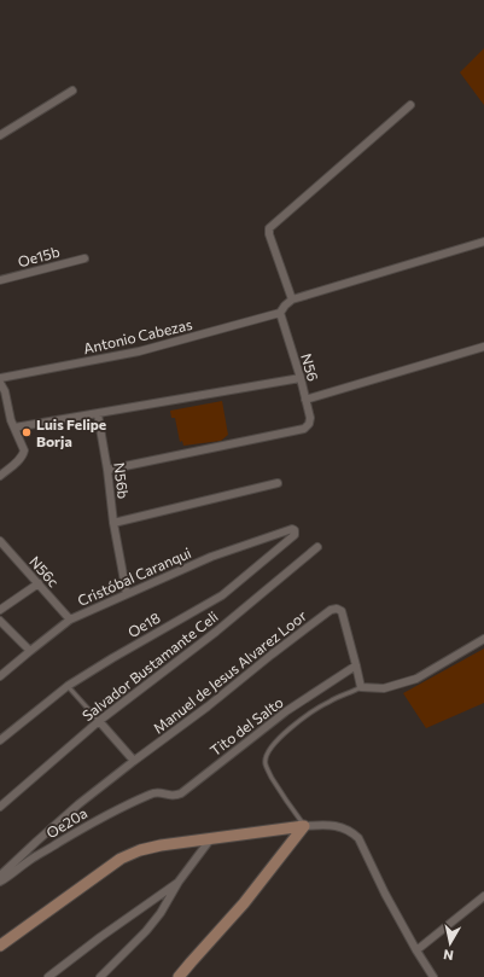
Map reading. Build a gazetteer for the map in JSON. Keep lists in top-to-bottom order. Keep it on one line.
{"streets":{"street":["Oe15b","Antonio Cabezas","N56","N56b","N56c","Cristóbal Caranqui","Oe18","Salvador Bustamante Celi","Manuel de Jesus Alvarez Loor","Tito del Salto","Oe20a"]},"crossings":[["Antonio Cabezas","N56"],["N56","N56b"],["N56c","Cristóbal Caranqui"],["Cristóbal Caranqui","Oe18"],["Manuel de Jesus Alvarez Loor","Tito del Salto"],["Tito del Salto","Oe20a"]],"places":["Luis Felipe Borja"],"north":"bottom"}
